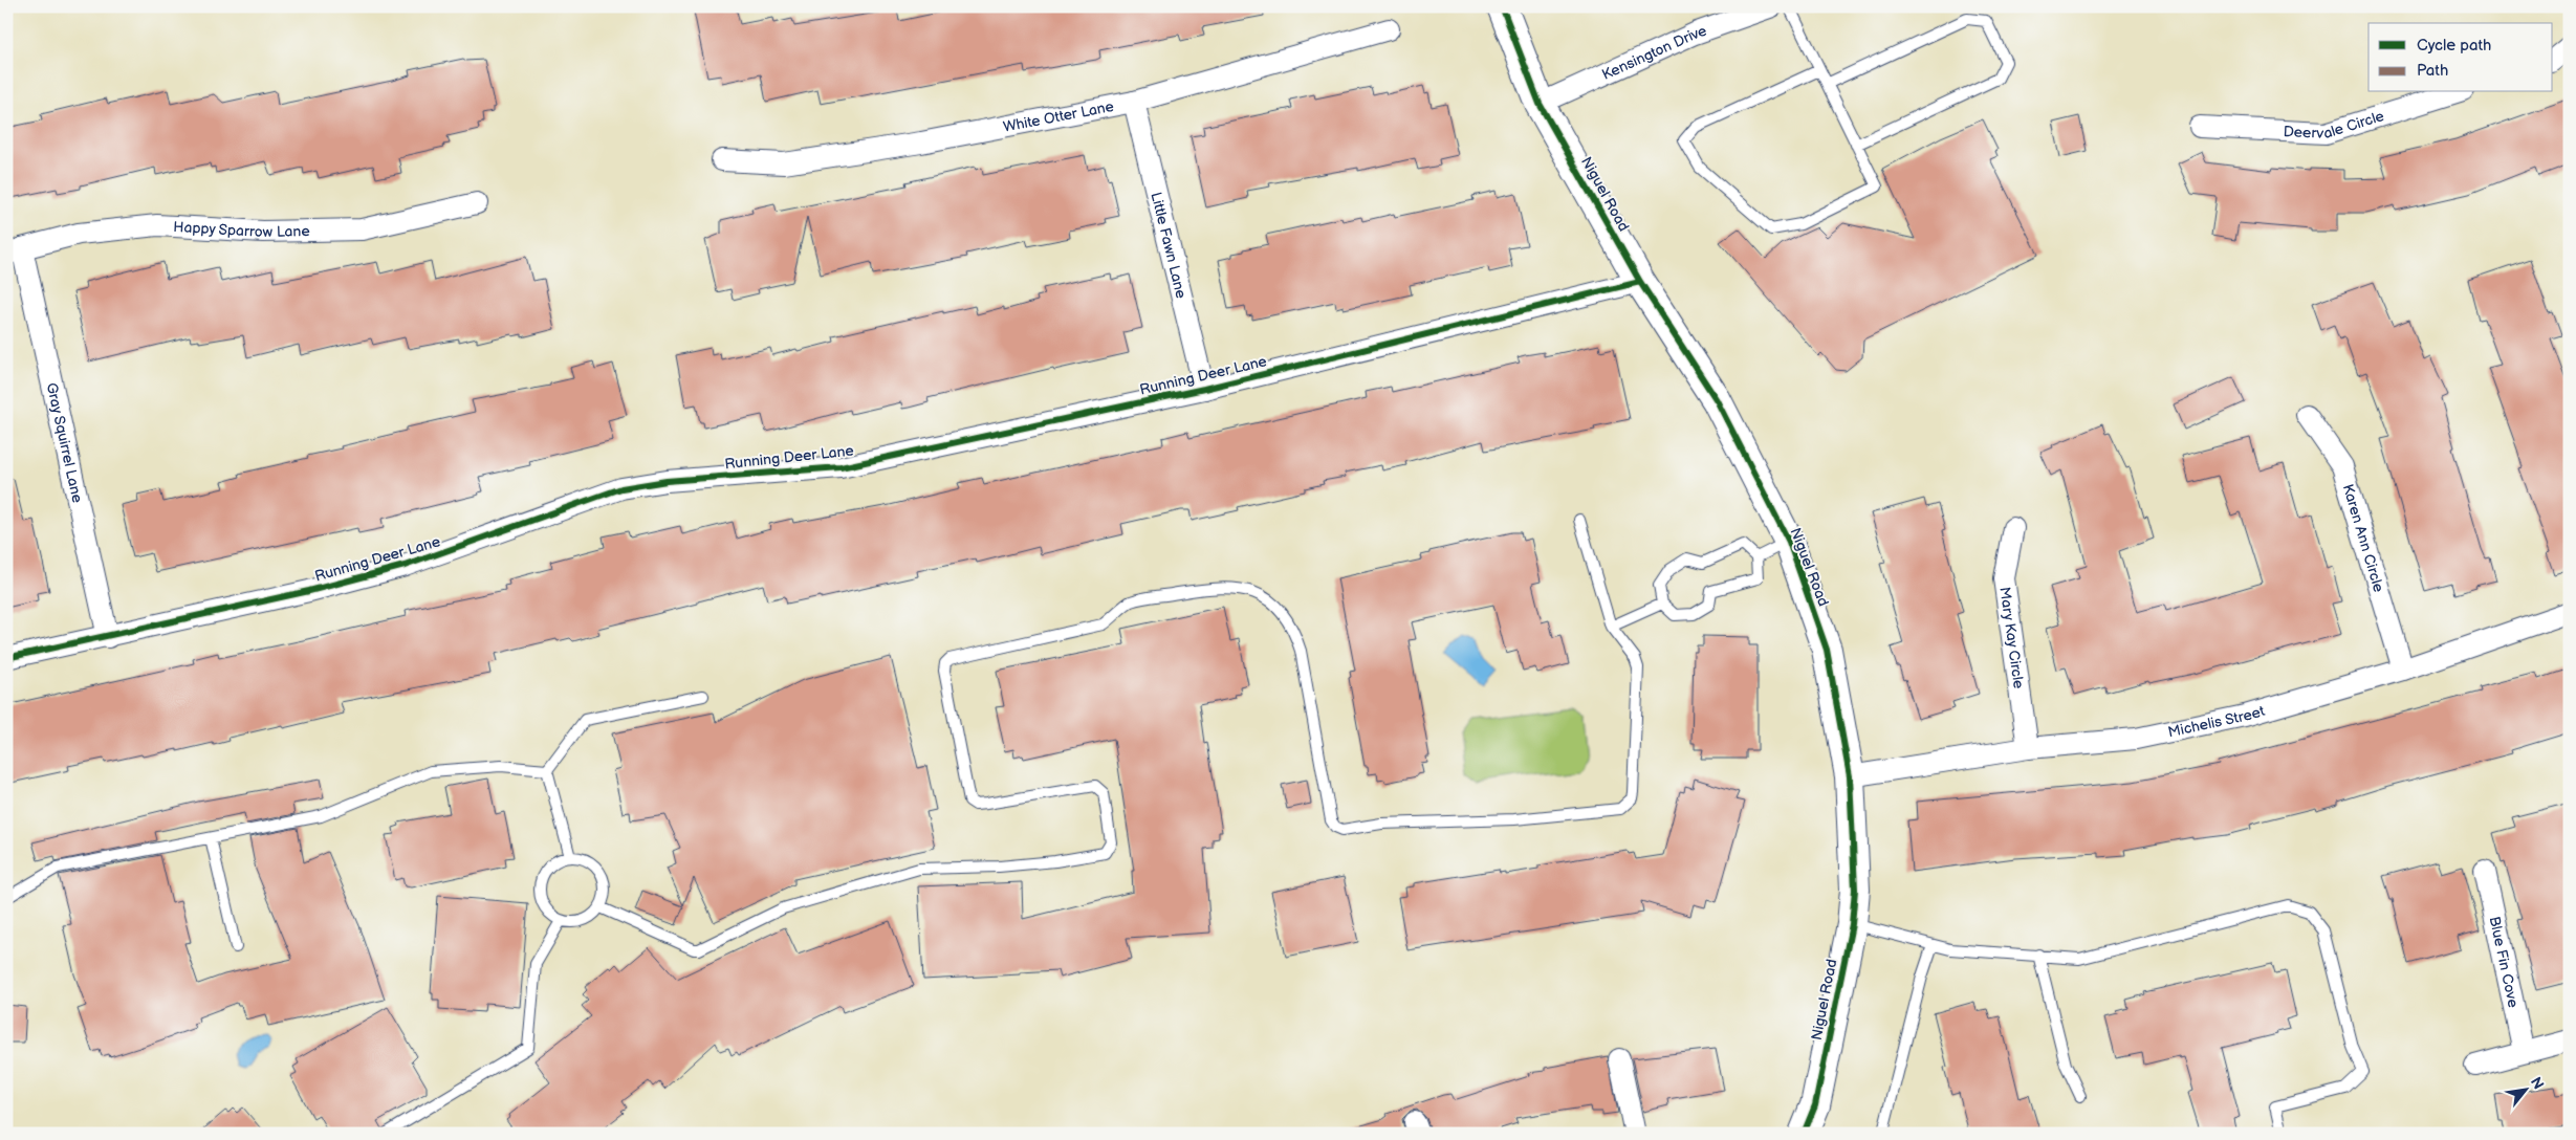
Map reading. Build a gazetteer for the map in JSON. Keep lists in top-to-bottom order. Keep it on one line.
{"streets":{"main road":["Niguel Road"],"street":["Kensington Drive","White Otter Lane","Deervale Circle","Happy Sparrow Lane","Little Fawn Lane","Running Deer Lane","Gray Squirrel Lane","Karen Ann Circle","Mary Kay Circle","Michelis Street","Blue Fin Cove"]},"crossings":[["Kensington Drive","Niguel Road"],["White Otter Lane","Little Fawn Lane"],["Niguel Road","Running Deer Lane"],["Niguel Road","Michelis Street"],["Happy Sparrow Lane","Gray Squirrel Lane"],["Little Fawn Lane","Running Deer Lane"],["Running Deer Lane","Gray Squirrel Lane"],["Karen Ann Circle","Michelis Street"],["Mary Kay Circle","Michelis Street"]],"legend":["Cycle path","Path"],"north":"top right"}
